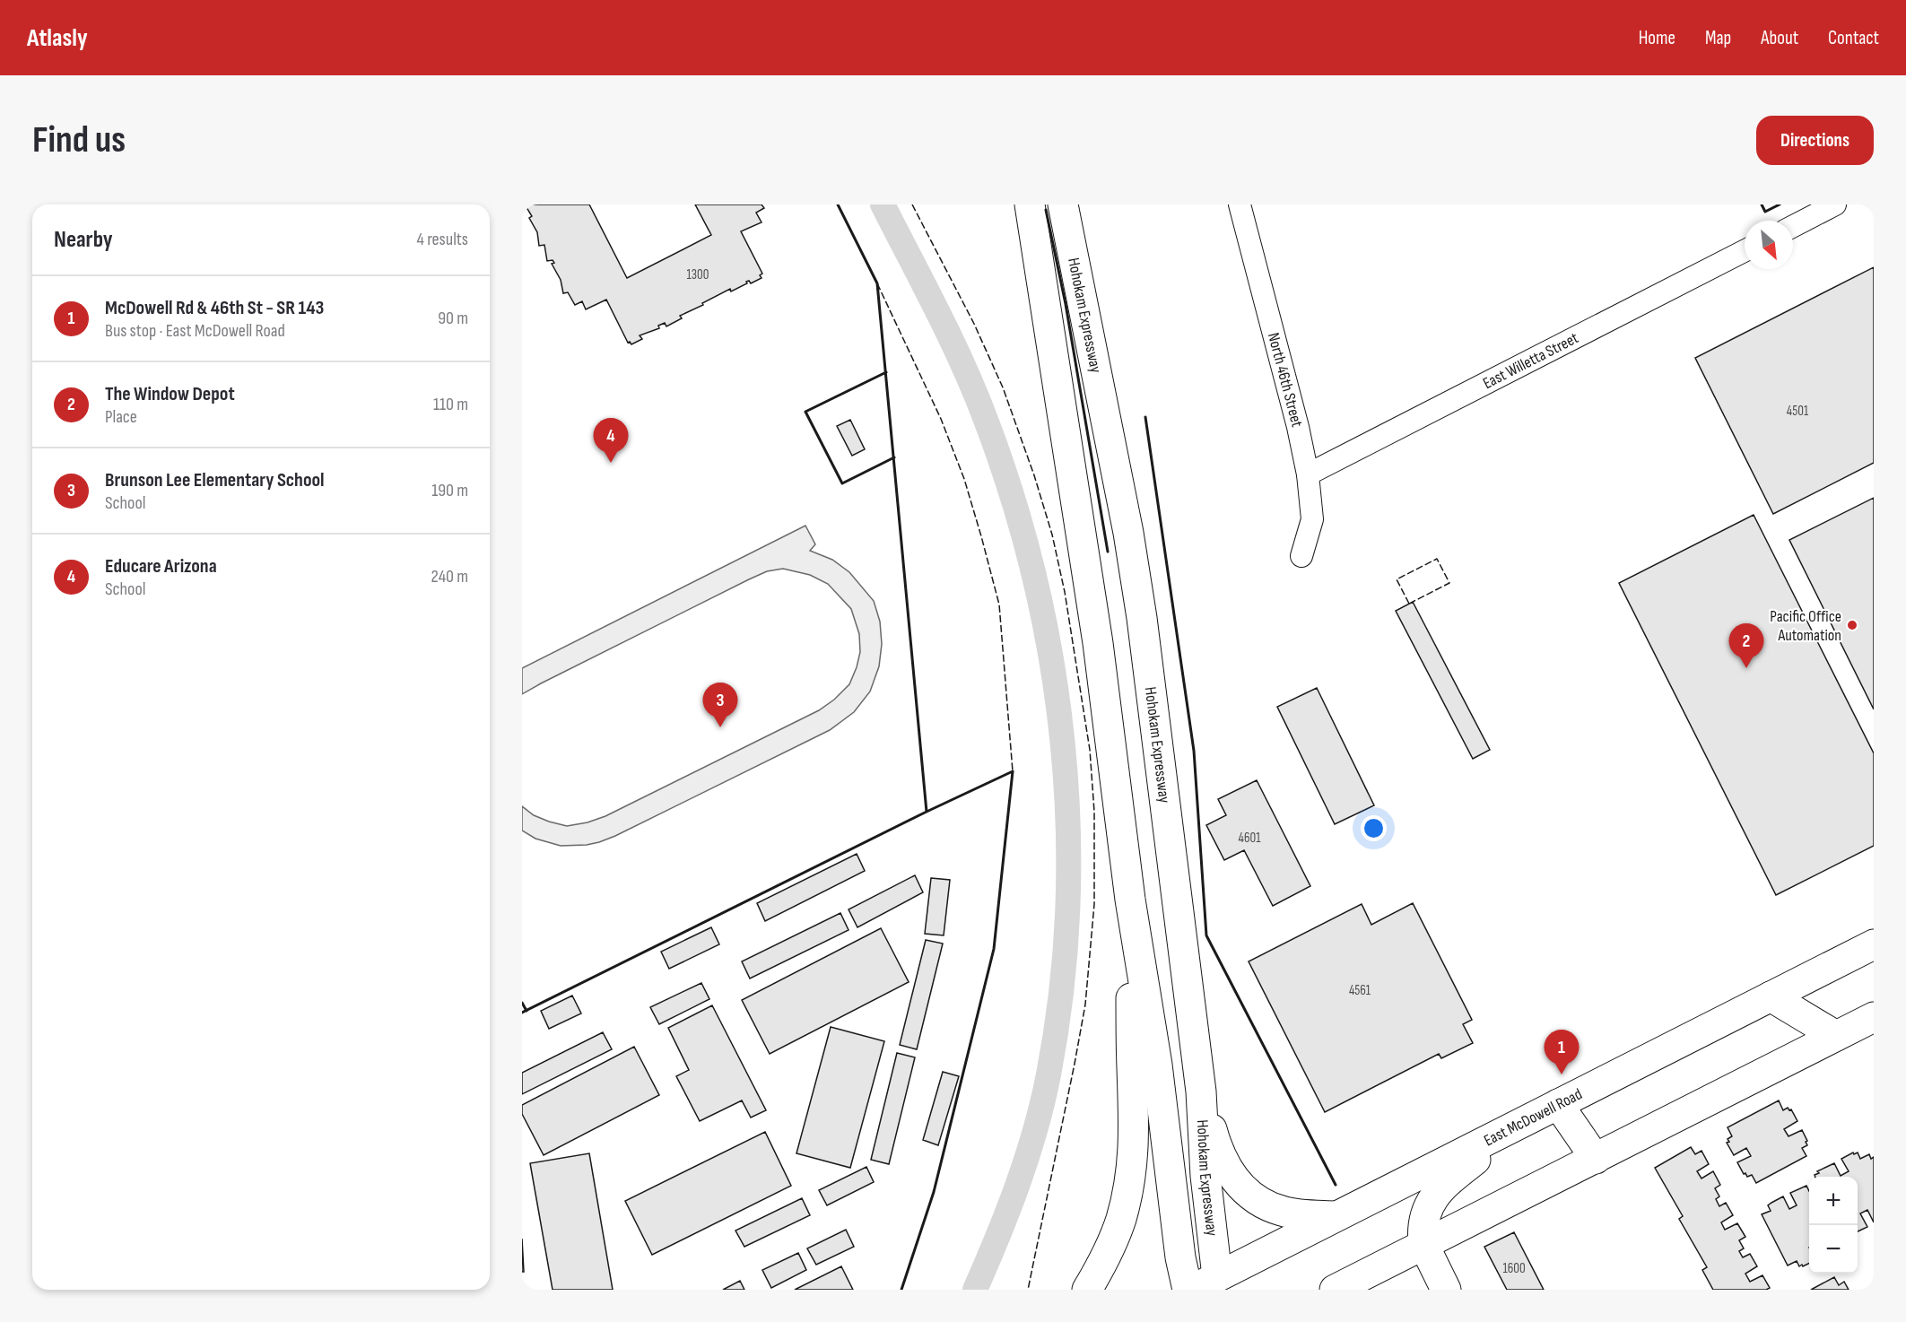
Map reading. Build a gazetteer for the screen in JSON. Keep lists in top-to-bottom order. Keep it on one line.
{"streets":{"main road":["Hohokam Expressway","East McDowell Road"],"street":["East Willetta Street","North 46th Street"]},"crossings":[["Hohokam Expressway","East McDowell Road"],["East Willetta Street","North 46th Street"]],"places":["Pacific Office Automation"],"house_numbers":["1300","4501","4601","4561","1600"],"north":"bottom right","page":{"header":"Atlasly","nav":["Home","Map","About","Contact"],"buttons":"Directions","title":"Find us","heading":["Nearby","4 results"],"list":[{"mark":"1","name":"McDowell Rd & 46th St - SR 143","note":"Bus stop · East McDowell Road","value":"90 m"},{"mark":"2","name":"The Window Depot","note":"Place","value":"110 m"},{"mark":"3","name":"Brunson Lee Elementary School","note":"School","value":"190 m"},{"mark":"4","name":"Educare Arizona","note":"School","value":"240 m"}],"pins":["4","2","3","1"],"map_buttons":["+","−"]}}
